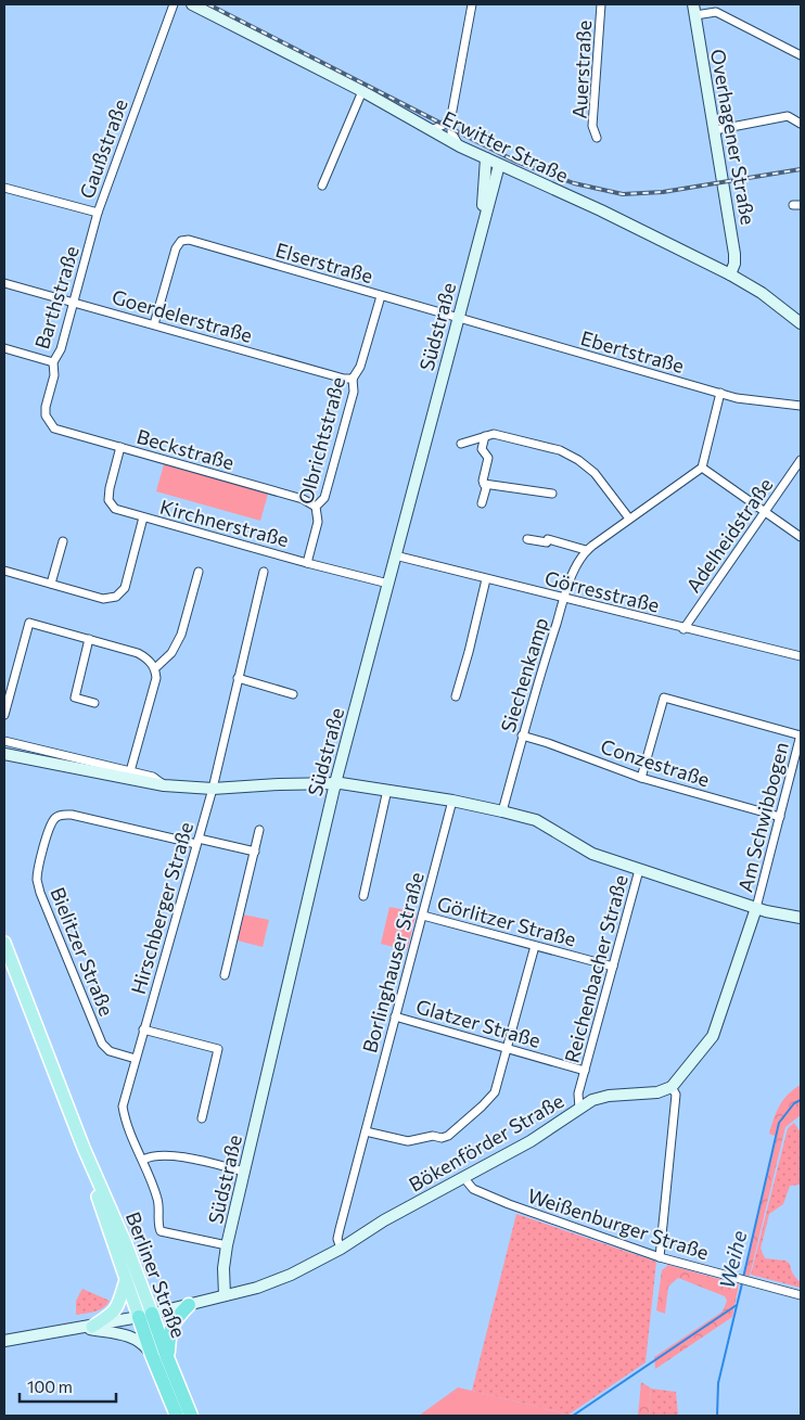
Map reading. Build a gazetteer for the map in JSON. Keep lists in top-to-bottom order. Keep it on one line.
{"streets":{"highway":["Berliner Straße"],"main road":["Overhagener Straße","Erwitter Straße","Südstraße","Bökenförder Straße"],"street":["Auerstraße","Gaußstraße","Elserstraße","Barthstraße","Goerdelerstraße","Ebertstraße","Olbrichtstraße","Beckstraße","Kirchnerstraße","Adelheidstraße","Görresstraße","Siechenkamp","Conzestraße","Am Schwibbogen","Hirschberger Straße","Görlitzer Straße","Bielitzer Straße","Borlinghauser Straße","Reichenbacher Straße","Glatzer Straße","Weißenburger Straße"]},"crossings":[["Overhagener Straße","Erwitter Straße"],["Erwitter Straße","Südstraße"],["Gaußstraße","Barthstraße"],["Elserstraße","Goerdelerstraße"],["Elserstraße","Südstraße"],["Elserstraße","Ebertstraße"],["Elserstraße","Olbrichtstraße"],["Barthstraße","Goerdelerstraße"],["Barthstraße","Beckstraße"],["Goerdelerstraße","Olbrichtstraße"],["Südstraße","Ebertstraße"],["Südstraße","Kirchnerstraße"],["Südstraße","Görresstraße"],["Südstraße","Hirschberger Straße"],["Südstraße","Bökenförder Straße"],["Olbrichtstraße","Beckstraße"],["Olbrichtstraße","Kirchnerstraße"],["Beckstraße","Kirchnerstraße"],["Adelheidstraße","Görresstraße"],["Görresstraße","Siechenkamp"],["Siechenkamp","Conzestraße"],["Conzestraße","Am Schwibbogen"],["Hirschberger Straße","Bielitzer Straße"],["Görlitzer Straße","Borlinghauser Straße"],["Görlitzer Straße","Reichenbacher Straße"],["Borlinghauser Straße","Glatzer Straße"],["Borlinghauser Straße","Bökenförder Straße"],["Reichenbacher Straße","Glatzer Straße"],["Reichenbacher Straße","Bökenförder Straße"],["Bökenförder Straße","Weißenburger Straße"],["Bökenförder Straße","Berliner Straße"]],"water":["Weihe"],"scale_bar":"100 m"}
